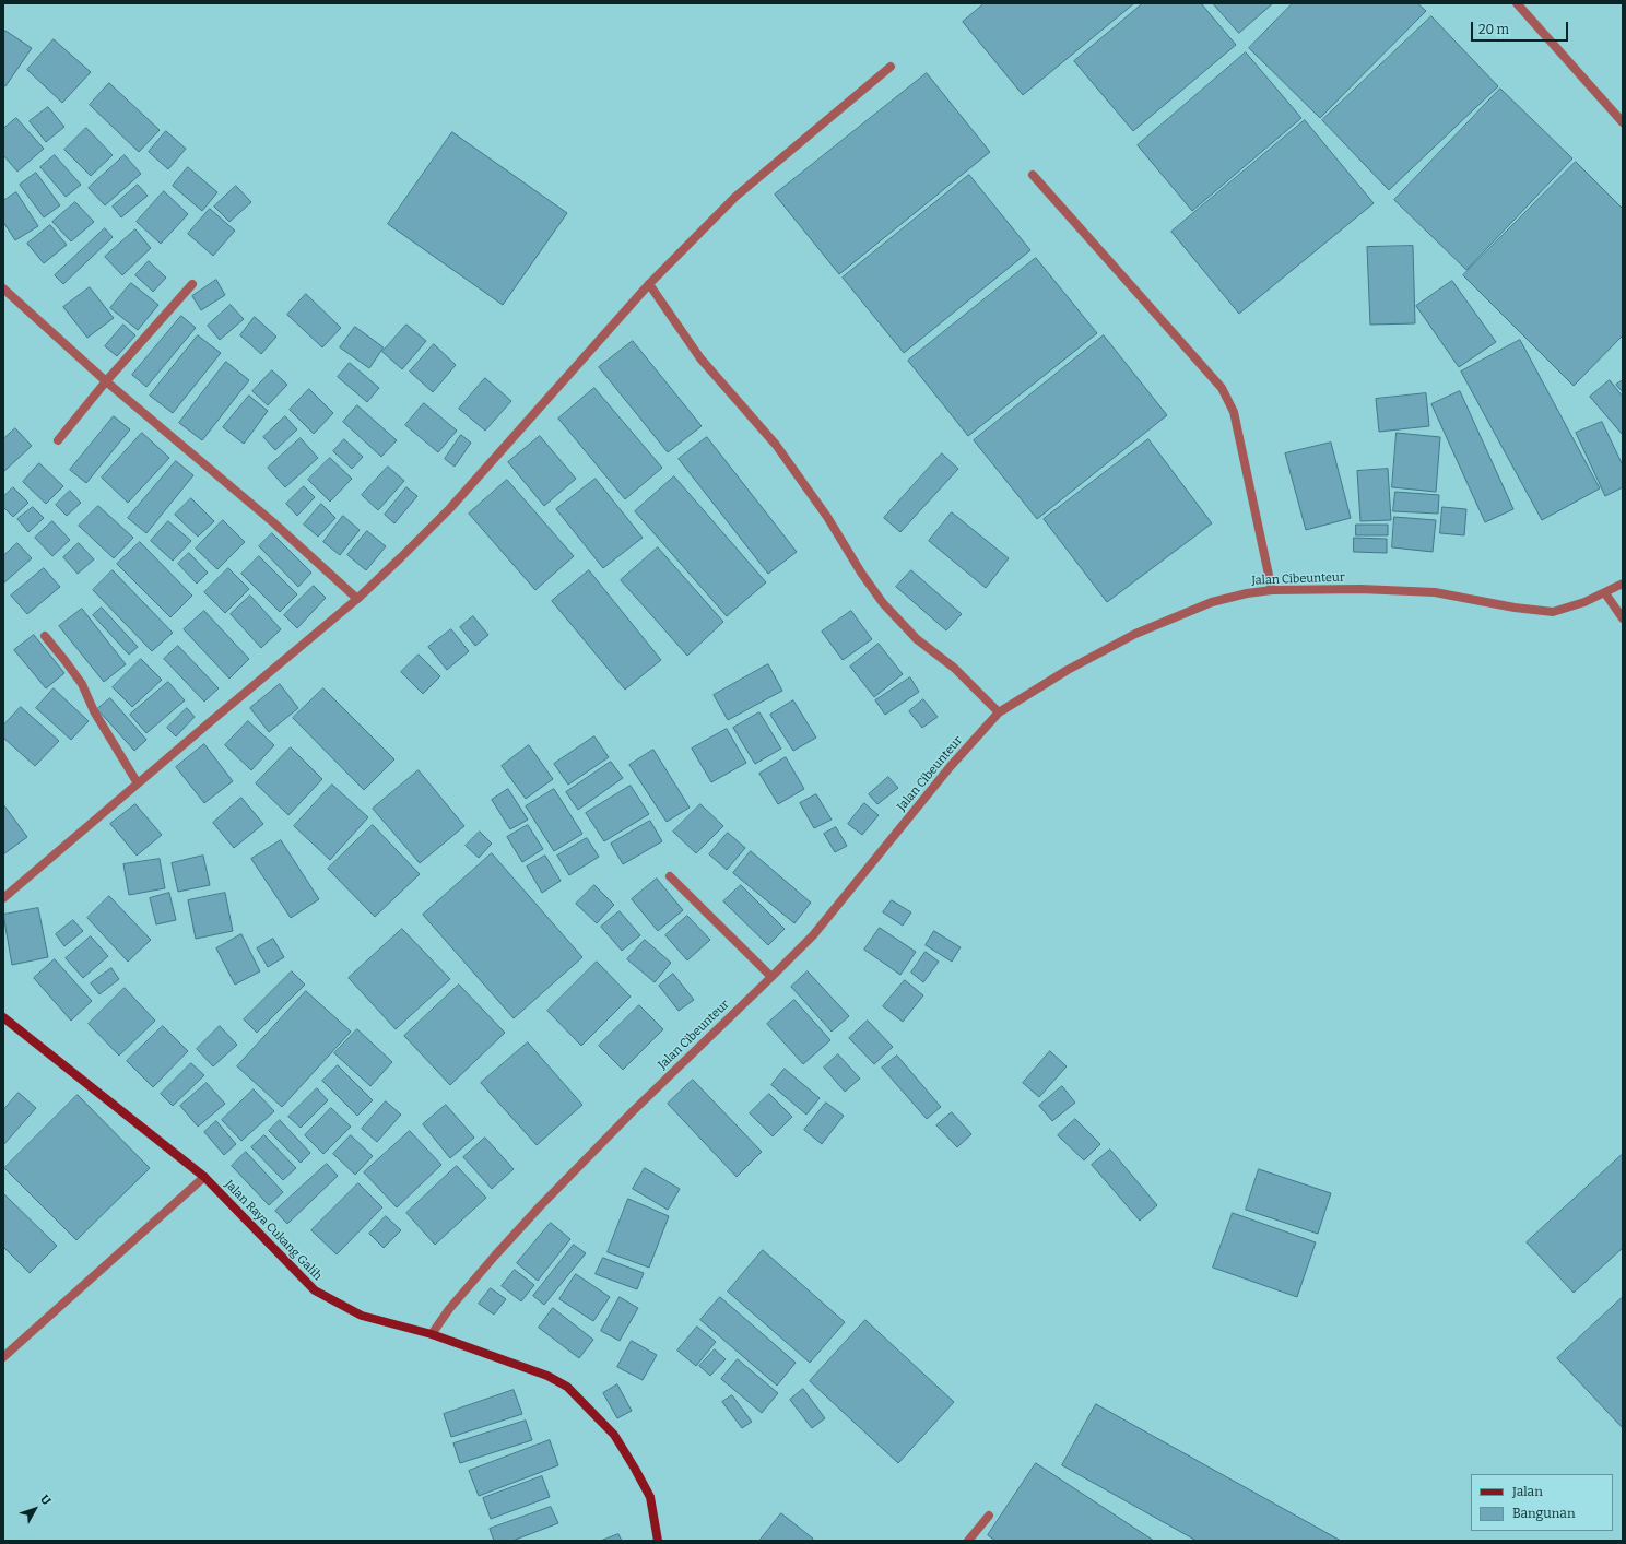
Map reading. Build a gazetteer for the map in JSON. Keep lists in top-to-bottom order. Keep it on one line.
{"streets":{"main road":["Jalan Raya Cukang Galih"],"street":["Jalan Cibeunteur"]},"crossings":[["Jalan Cibeunteur","Jalan Raya Cukang Galih"]],"legend":["Jalan","Bangunan"],"scale_bar":"20 m","north":"top right"}
